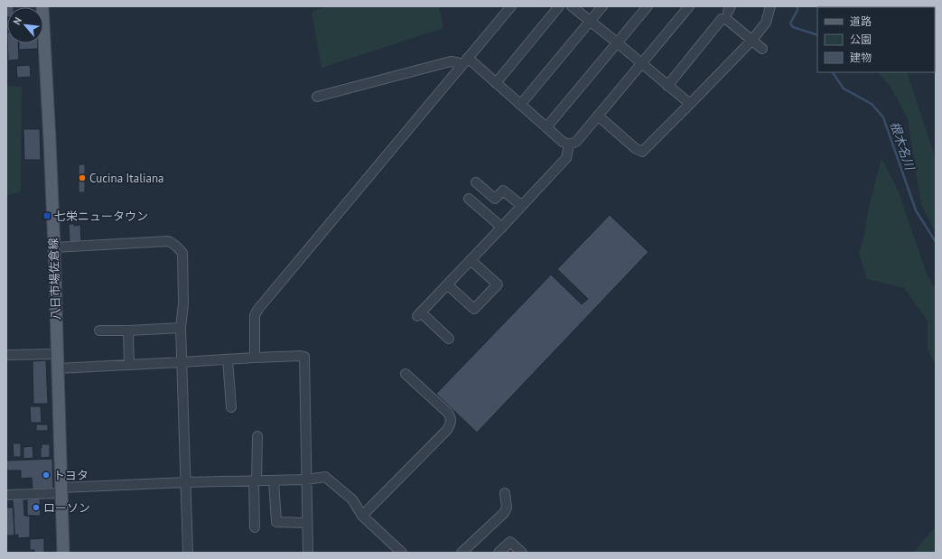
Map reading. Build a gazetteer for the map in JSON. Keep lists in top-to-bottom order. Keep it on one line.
{"streets":{"main road":["八日市場佐倉線"]},"water":["根木名川"],"places":{"other":["Cucina Italiana","トヨタ","ローソン"],"transit":["七栄ニュータウン"]},"legend":["道路","公園","建物"],"north":"top left"}
